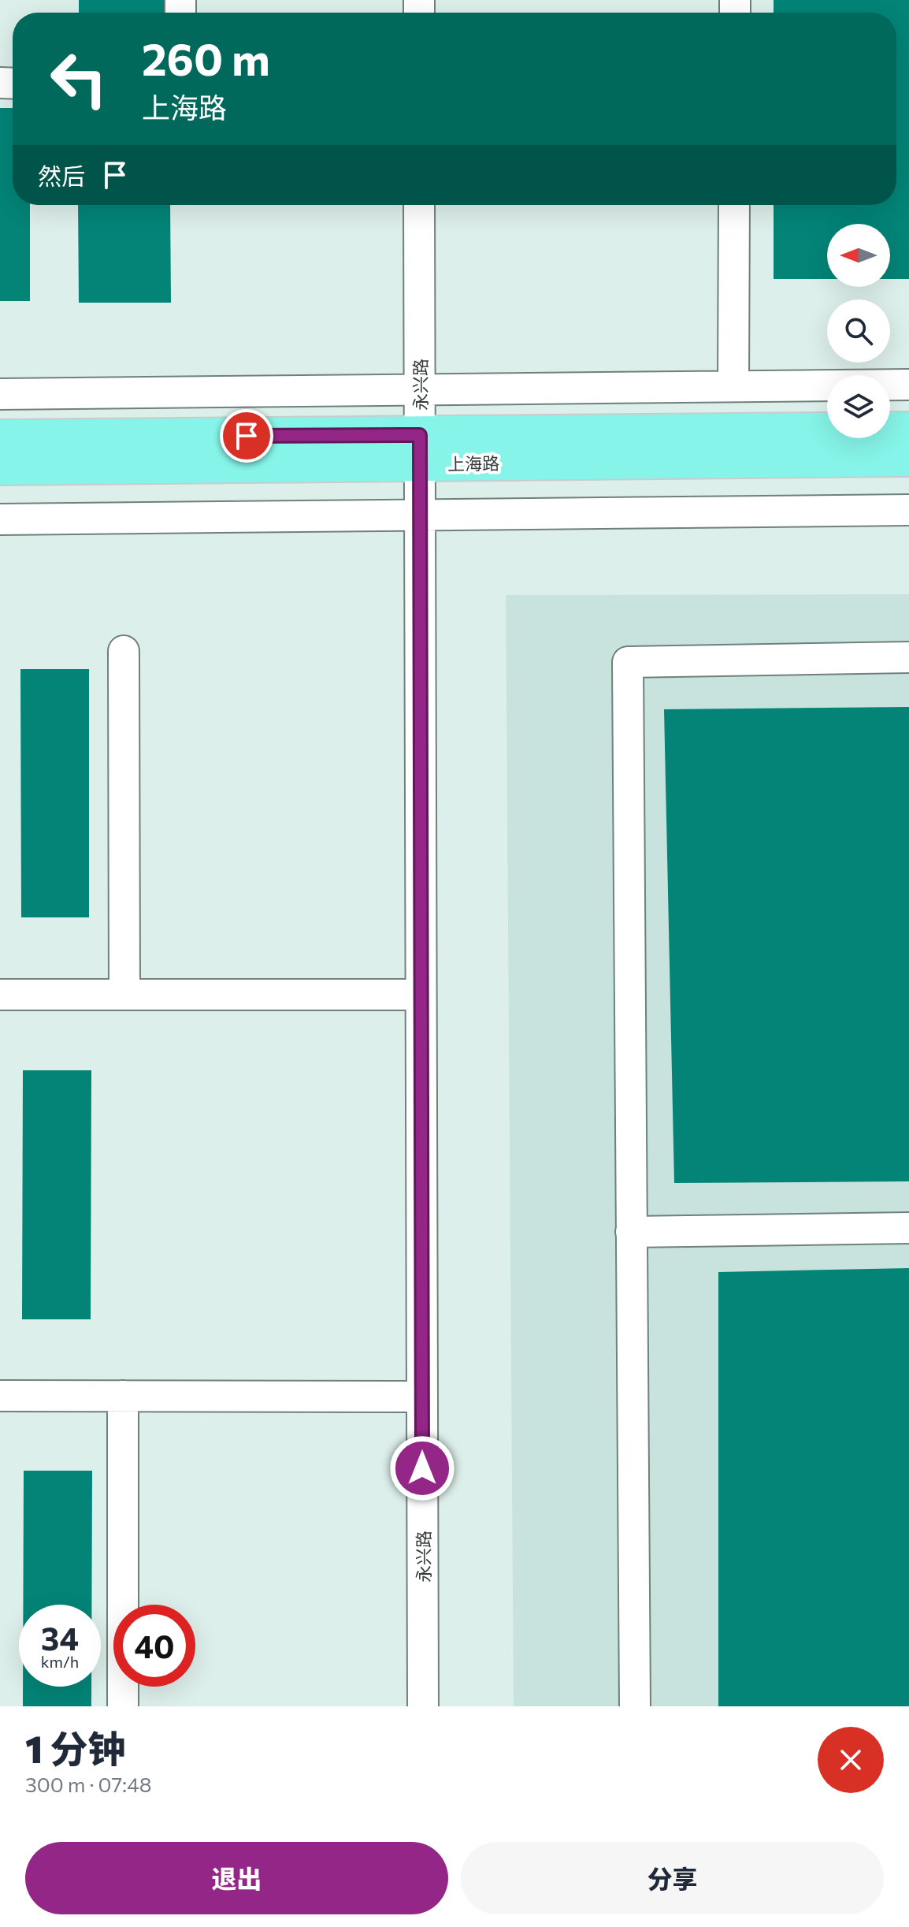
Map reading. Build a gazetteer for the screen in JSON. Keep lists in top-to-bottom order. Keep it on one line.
{"streets":{"main road":["上海路"],"street":["永兴路"]},"crossings":[["永兴路","上海路"]],"north":"left","page":{"turn":["260 m","上海路"],"then":"然后","speed":"34 km/h","limit":"40","heading":["1 分钟","300 m · 07:48"],"buttons":["退出","分享"]}}
